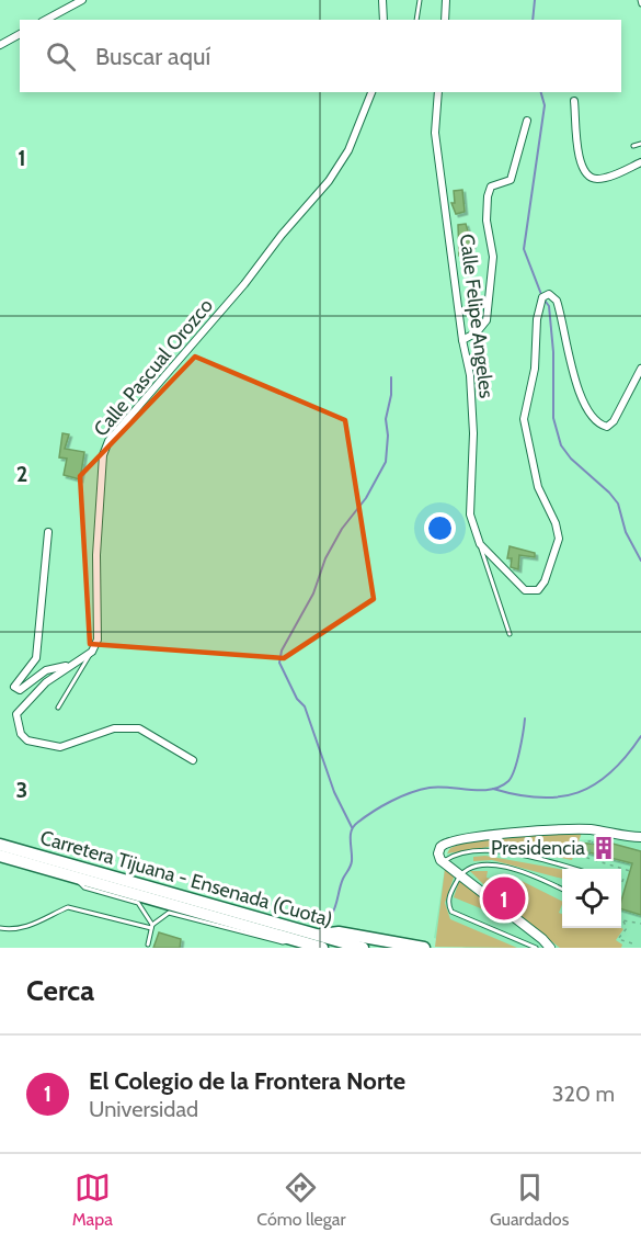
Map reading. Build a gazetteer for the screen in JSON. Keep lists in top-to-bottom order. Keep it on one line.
{"streets":{"highway":["Carretera Tijuana - Ensenada (Cuota)"],"street":["Calle Felipe Angeles","Calle Pascual Orozco"]},"places":{"building":["Presidencia"]},"page":{"search":"Buscar aquí","pins":"1","heading":"Cerca","list":[{"mark":"1","name":"El Colegio de la Frontera Norte","note":"Universidad","value":"320 m"}],"nav":["Mapa","Cómo llegar","Guardados"]},"grid":{"rows":["1","2","3"]}}
